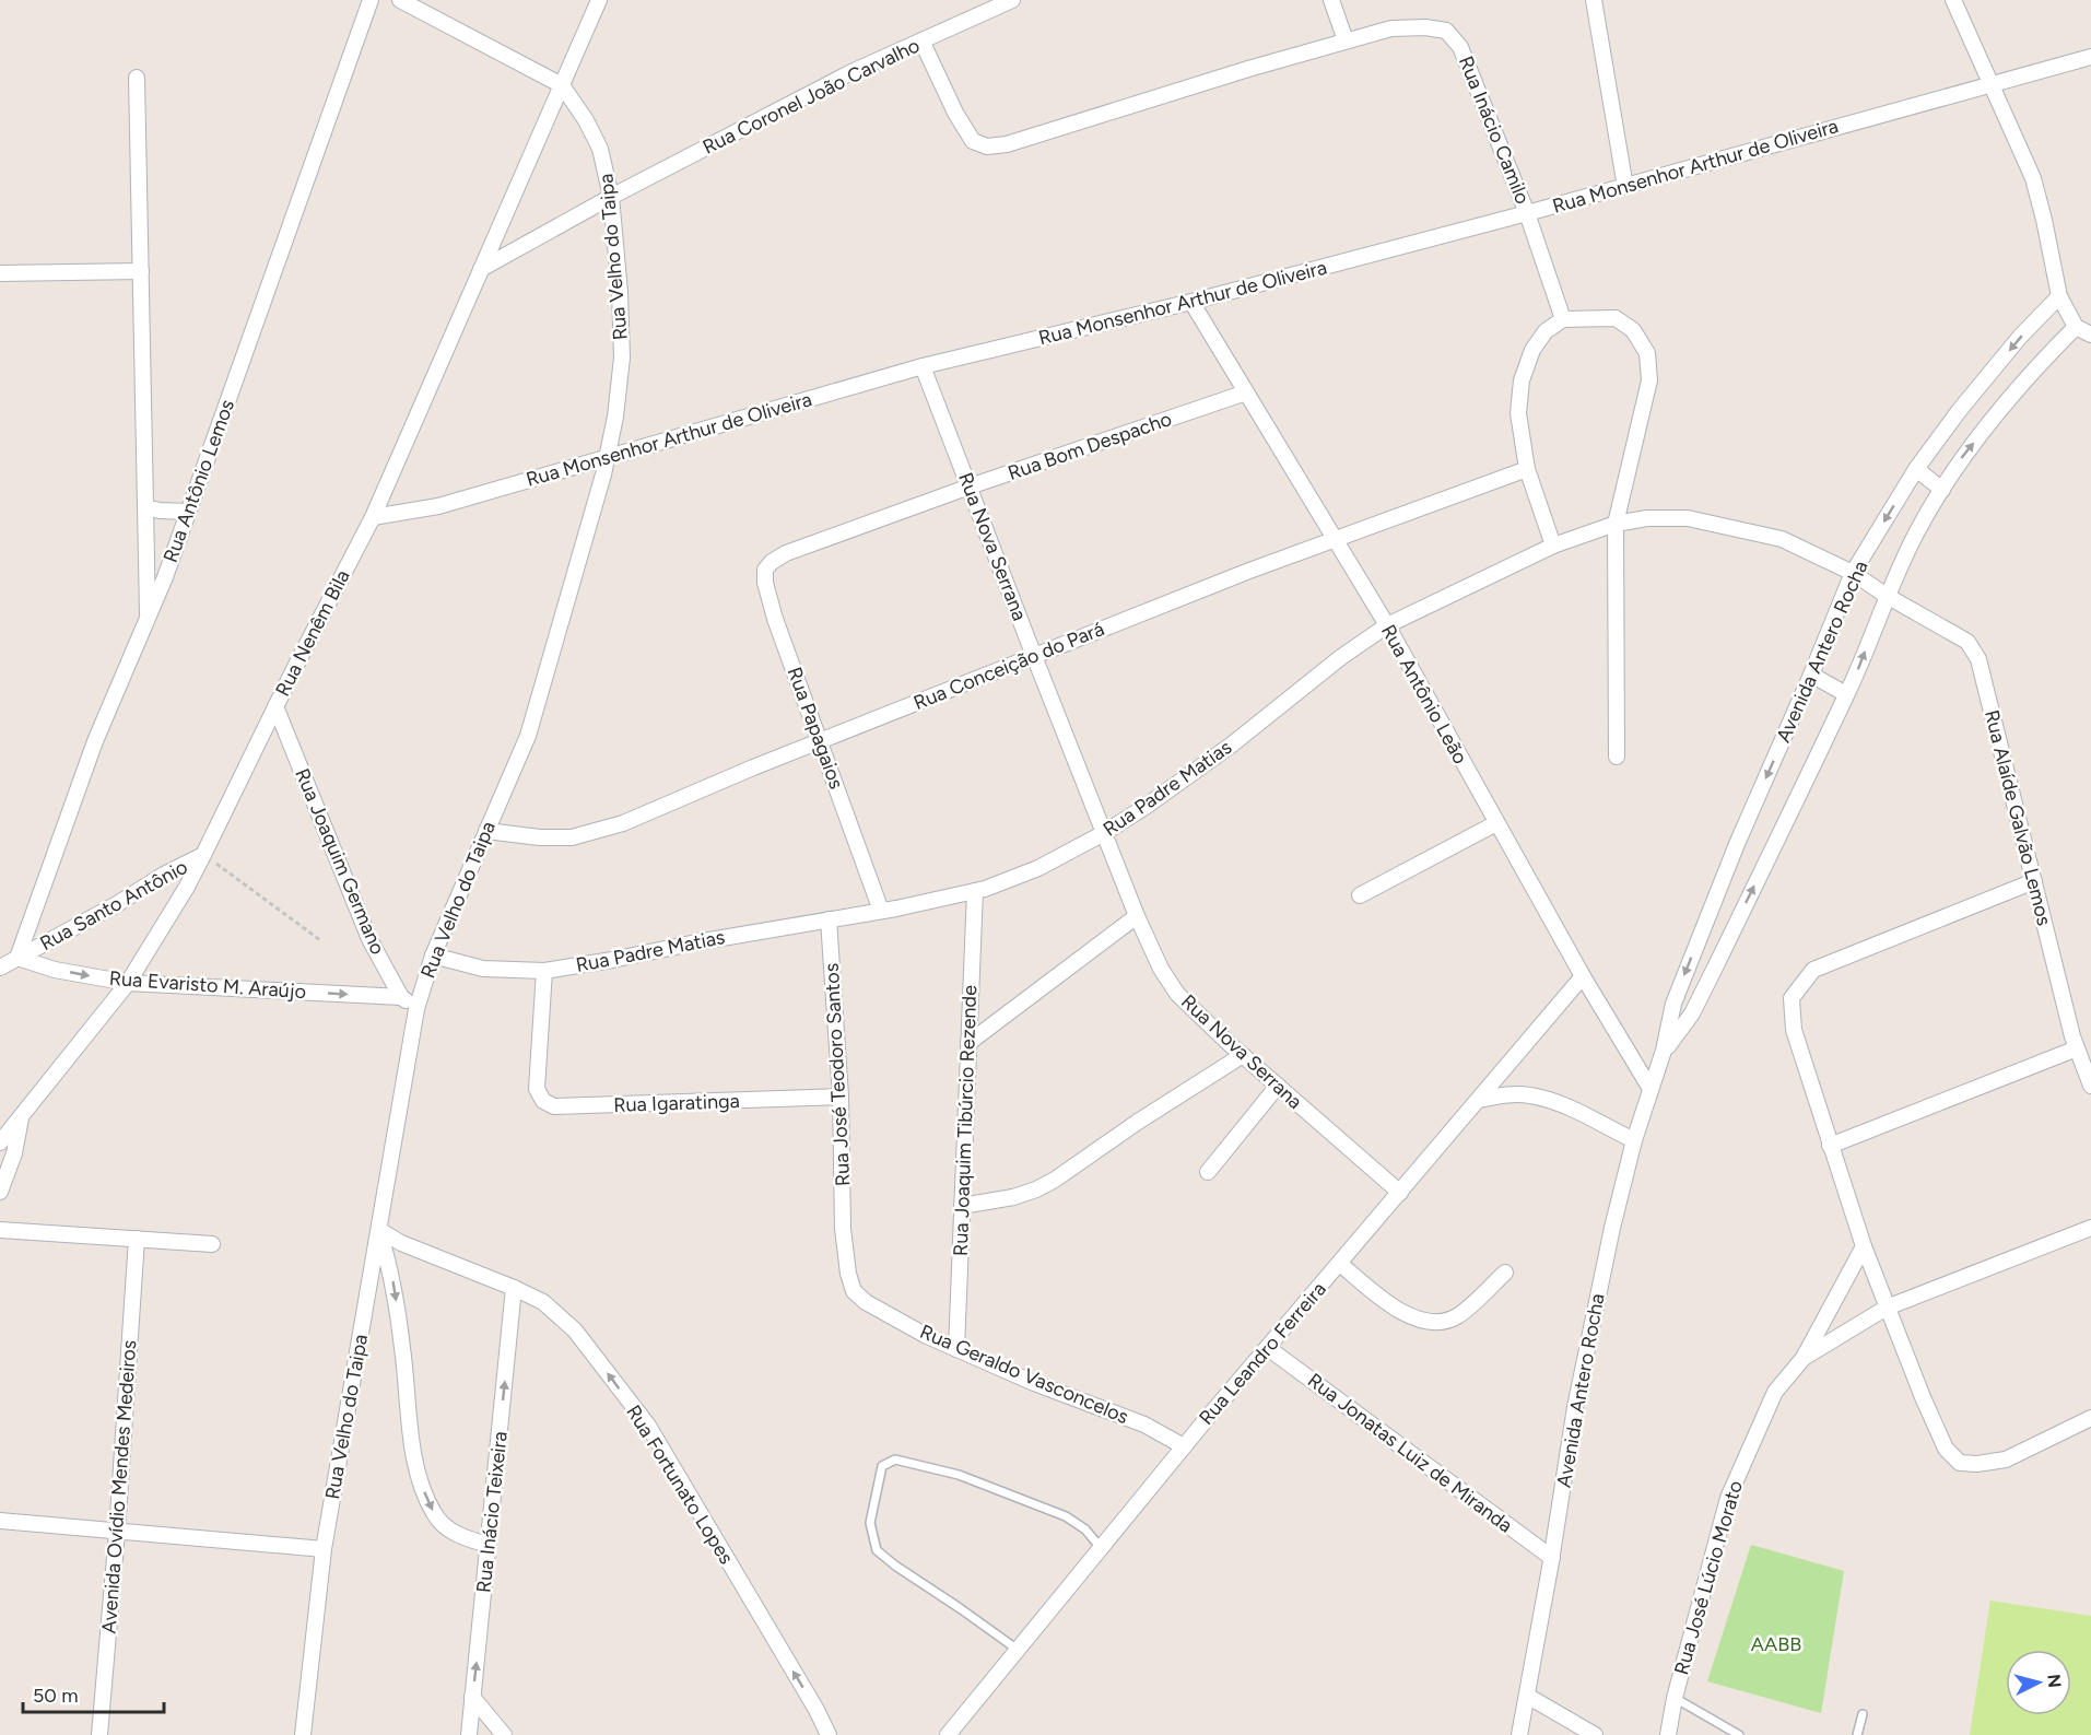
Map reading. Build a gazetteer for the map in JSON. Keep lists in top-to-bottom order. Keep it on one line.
{"streets":{"street":["Rua Coronel João Carvalho","Rua Inácio Camilo","Rua Monsenhor Arthur de Oliveira","Rua Velho do Taipa","Rua Bom Despacho","Rua Antônio Lemos","Rua Nova Serrana","Rua Nenêm Bila","Avenida Antero Rocha","Rua Conceição do Pará","Rua Antônio Leão","Rua Papagaios","Rua Padre Matias","Rua Alaíde Galvão Lemos","Rua Joaquim Germano","Rua Santo Antônio","Rua Evaristo M. Araújo","Rua José Teodoro Santos","Rua Igaratinga","Rua Joaquim Tibúrcio Rezende","Rua Leandro Ferreira","Rua Geraldo Vasconcelos","Rua Jonatas Luiz de Miranda","Rua Fortunato Lopes","Avenida Ovídio Mendes Medeiros","Rua Inácio Teixeira","Rua José Lúcio Morato"]},"crossings":[["Rua Coronel João Carvalho","Rua Velho do Taipa"],["Rua Coronel João Carvalho","Rua Nenêm Bila"],["Rua Inácio Camilo","Rua Monsenhor Arthur de Oliveira"],["Rua Monsenhor Arthur de Oliveira","Rua Velho do Taipa"],["Rua Monsenhor Arthur de Oliveira","Rua Nova Serrana"],["Rua Monsenhor Arthur de Oliveira","Rua Nenêm Bila"],["Rua Monsenhor Arthur de Oliveira","Rua Antônio Leão"],["Rua Velho do Taipa","Rua Nenêm Bila"],["Rua Velho do Taipa","Rua Conceição do Pará"],["Rua Velho do Taipa","Rua Padre Matias"],["Rua Velho do Taipa","Rua Joaquim Germano"],["Rua Velho do Taipa","Rua Fortunato Lopes"],["Rua Bom Despacho","Rua Nova Serrana"],["Rua Bom Despacho","Rua Antônio Leão"],["Rua Bom Despacho","Rua Papagaios"],["Rua Antônio Lemos","Rua Santo Antônio"],["Rua Antônio Lemos","Rua Evaristo M. Araújo"],["Rua Nova Serrana","Rua Conceição do Pará"],["Rua Nova Serrana","Rua Padre Matias"],["Rua Nova Serrana","Rua Leandro Ferreira"],["Rua Nenêm Bila","Rua Joaquim Germano"],["Rua Nenêm Bila","Rua Santo Antônio"],["Rua Nenêm Bila","Rua Evaristo M. Araújo"],["Avenida Antero Rocha","Rua Antônio Leão"],["Avenida Antero Rocha","Rua Padre Matias"],["Avenida Antero Rocha","Rua Alaíde Galvão Lemos"],["Avenida Antero Rocha","Rua Jonatas Luiz de Miranda"],["Rua Conceição do Pará","Rua Antônio Leão"],["Rua Conceição do Pará","Rua Papagaios"],["Rua Antônio Leão","Rua Padre Matias"],["Rua Antônio Leão","Rua Leandro Ferreira"],["Rua Papagaios","Rua Padre Matias"],["Rua Padre Matias","Rua Alaíde Galvão Lemos"],["Rua Padre Matias","Rua José Teodoro Santos"],["Rua Padre Matias","Rua Igaratinga"],["Rua Padre Matias","Rua Joaquim Tibúrcio Rezende"],["Rua Joaquim Germano","Rua Evaristo M. Araújo"],["Rua Santo Antônio","Rua Evaristo M. Araújo"],["Rua José Teodoro Santos","Rua Igaratinga"],["Rua José Teodoro Santos","Rua Geraldo Vasconcelos"],["Rua Joaquim Tibúrcio Rezende","Rua Geraldo Vasconcelos"],["Rua Leandro Ferreira","Rua Geraldo Vasconcelos"],["Rua Leandro Ferreira","Rua Jonatas Luiz de Miranda"],["Rua Fortunato Lopes","Rua Inácio Teixeira"]],"one_way":["Rua Evaristo M. Araújo","Rua Fortunato Lopes","Rua Inácio Teixeira"],"parks":["AABB"],"scale_bar":"50 m","north":"right"}
